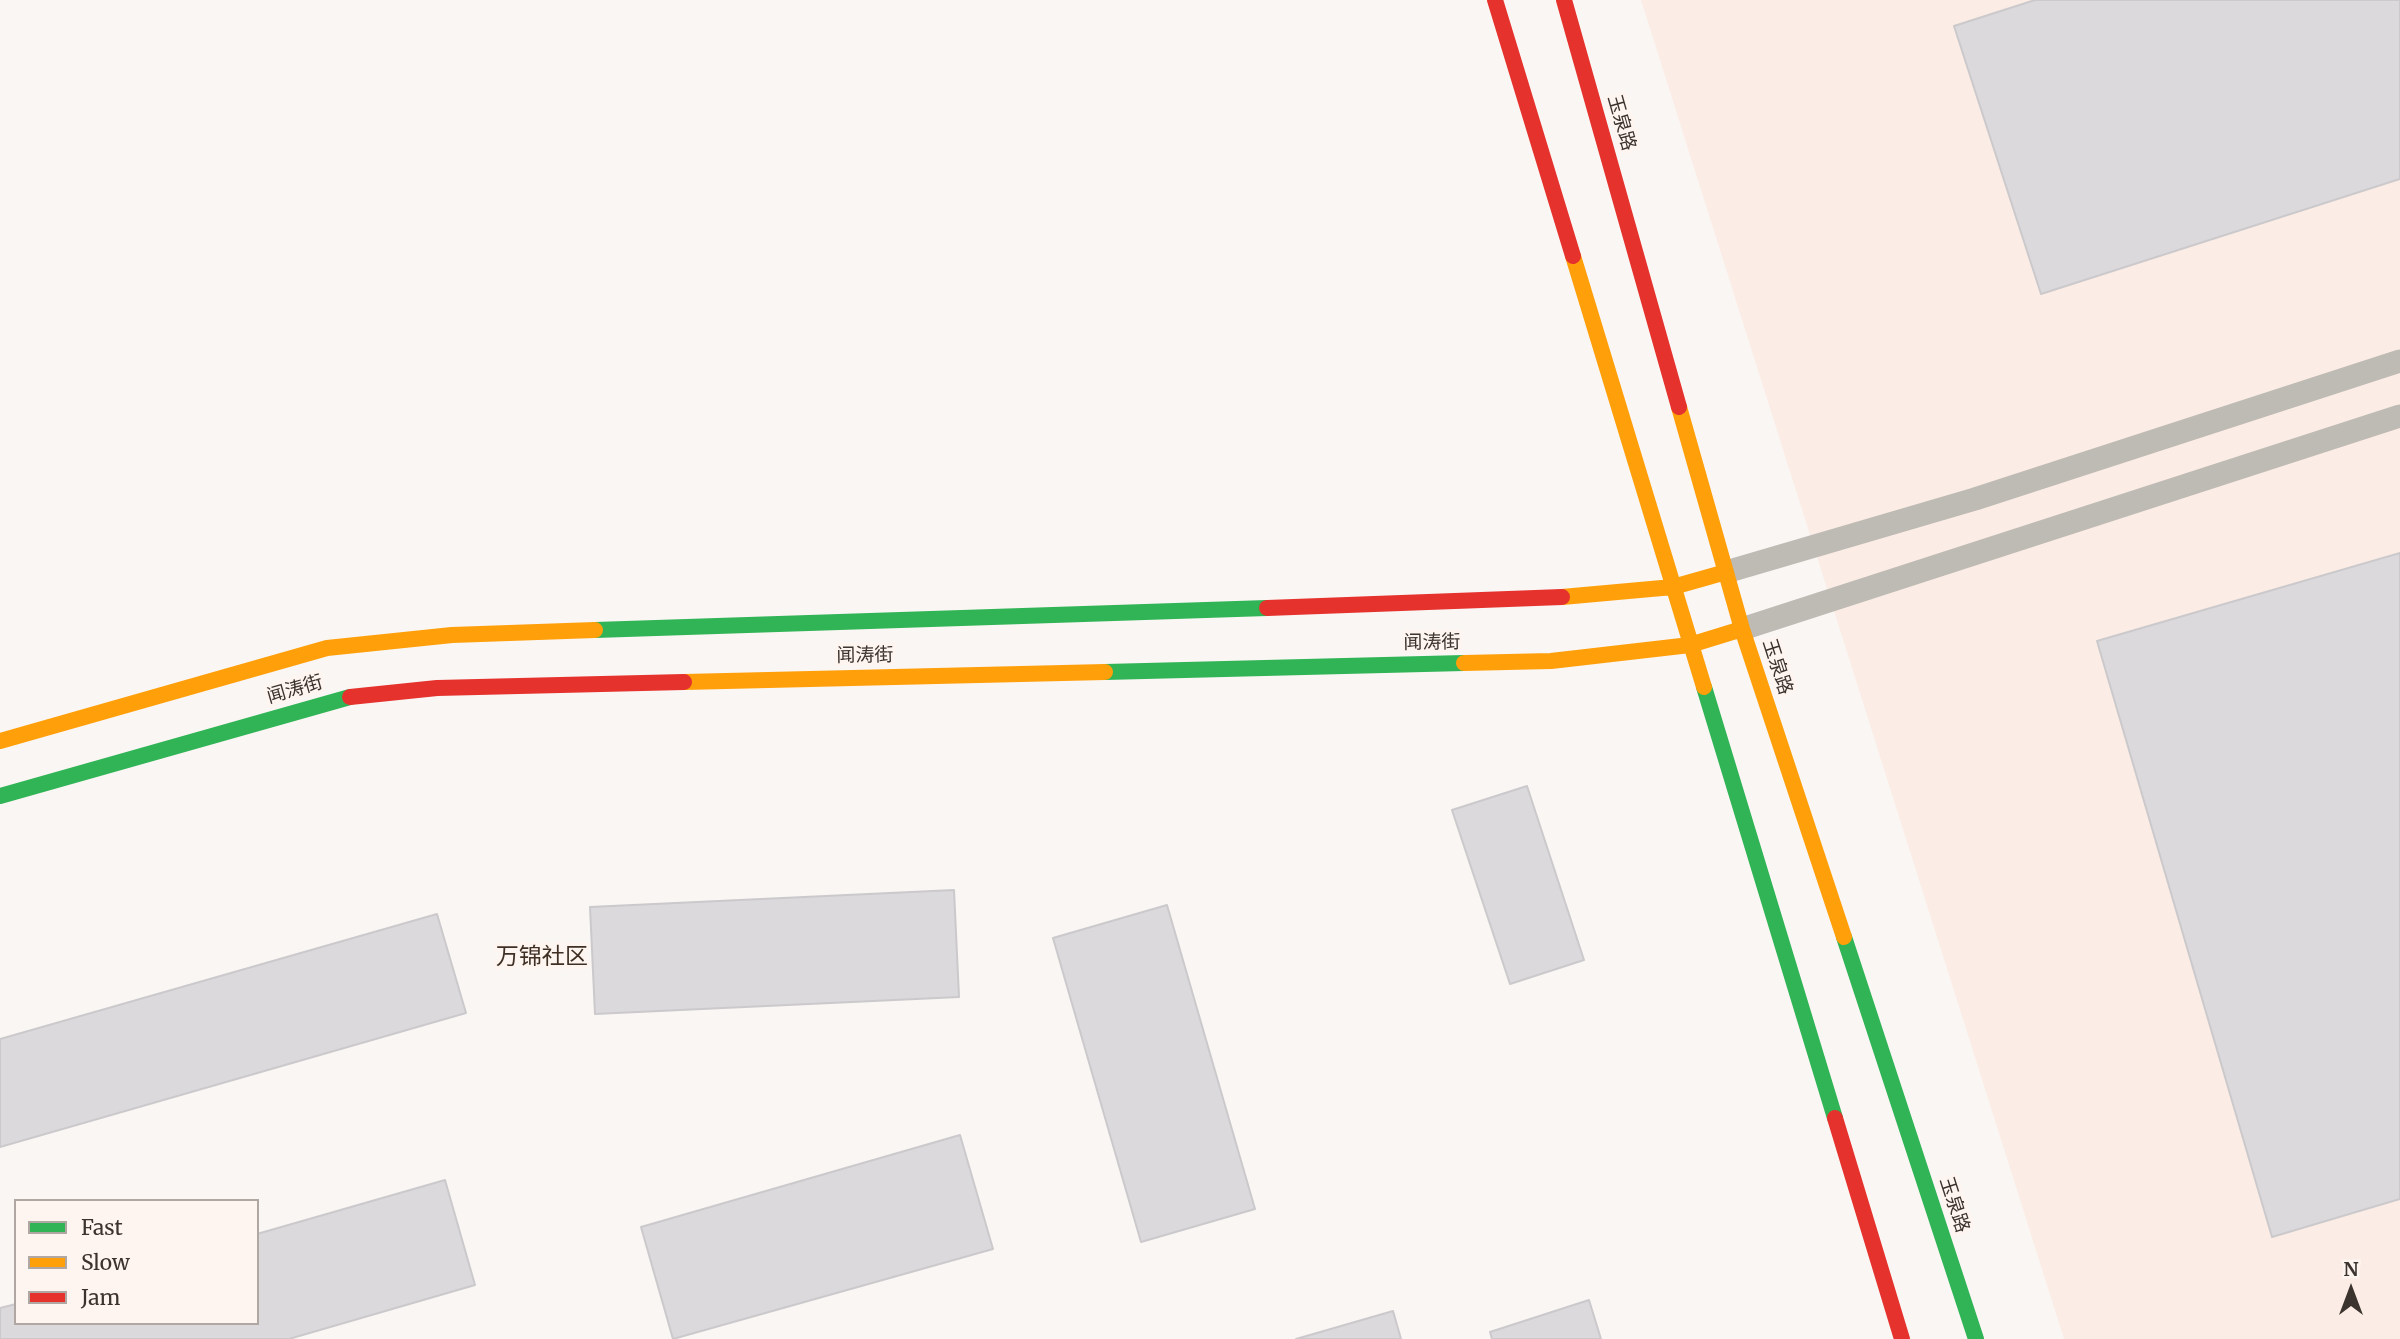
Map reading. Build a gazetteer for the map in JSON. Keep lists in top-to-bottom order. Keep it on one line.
{"streets":{"street":["玉泉路","闻涛街"]},"crossings":[["玉泉路","闻涛街"]],"districts":["万锦社区"],"legend":["Fast","Slow","Jam"],"north":"top"}
